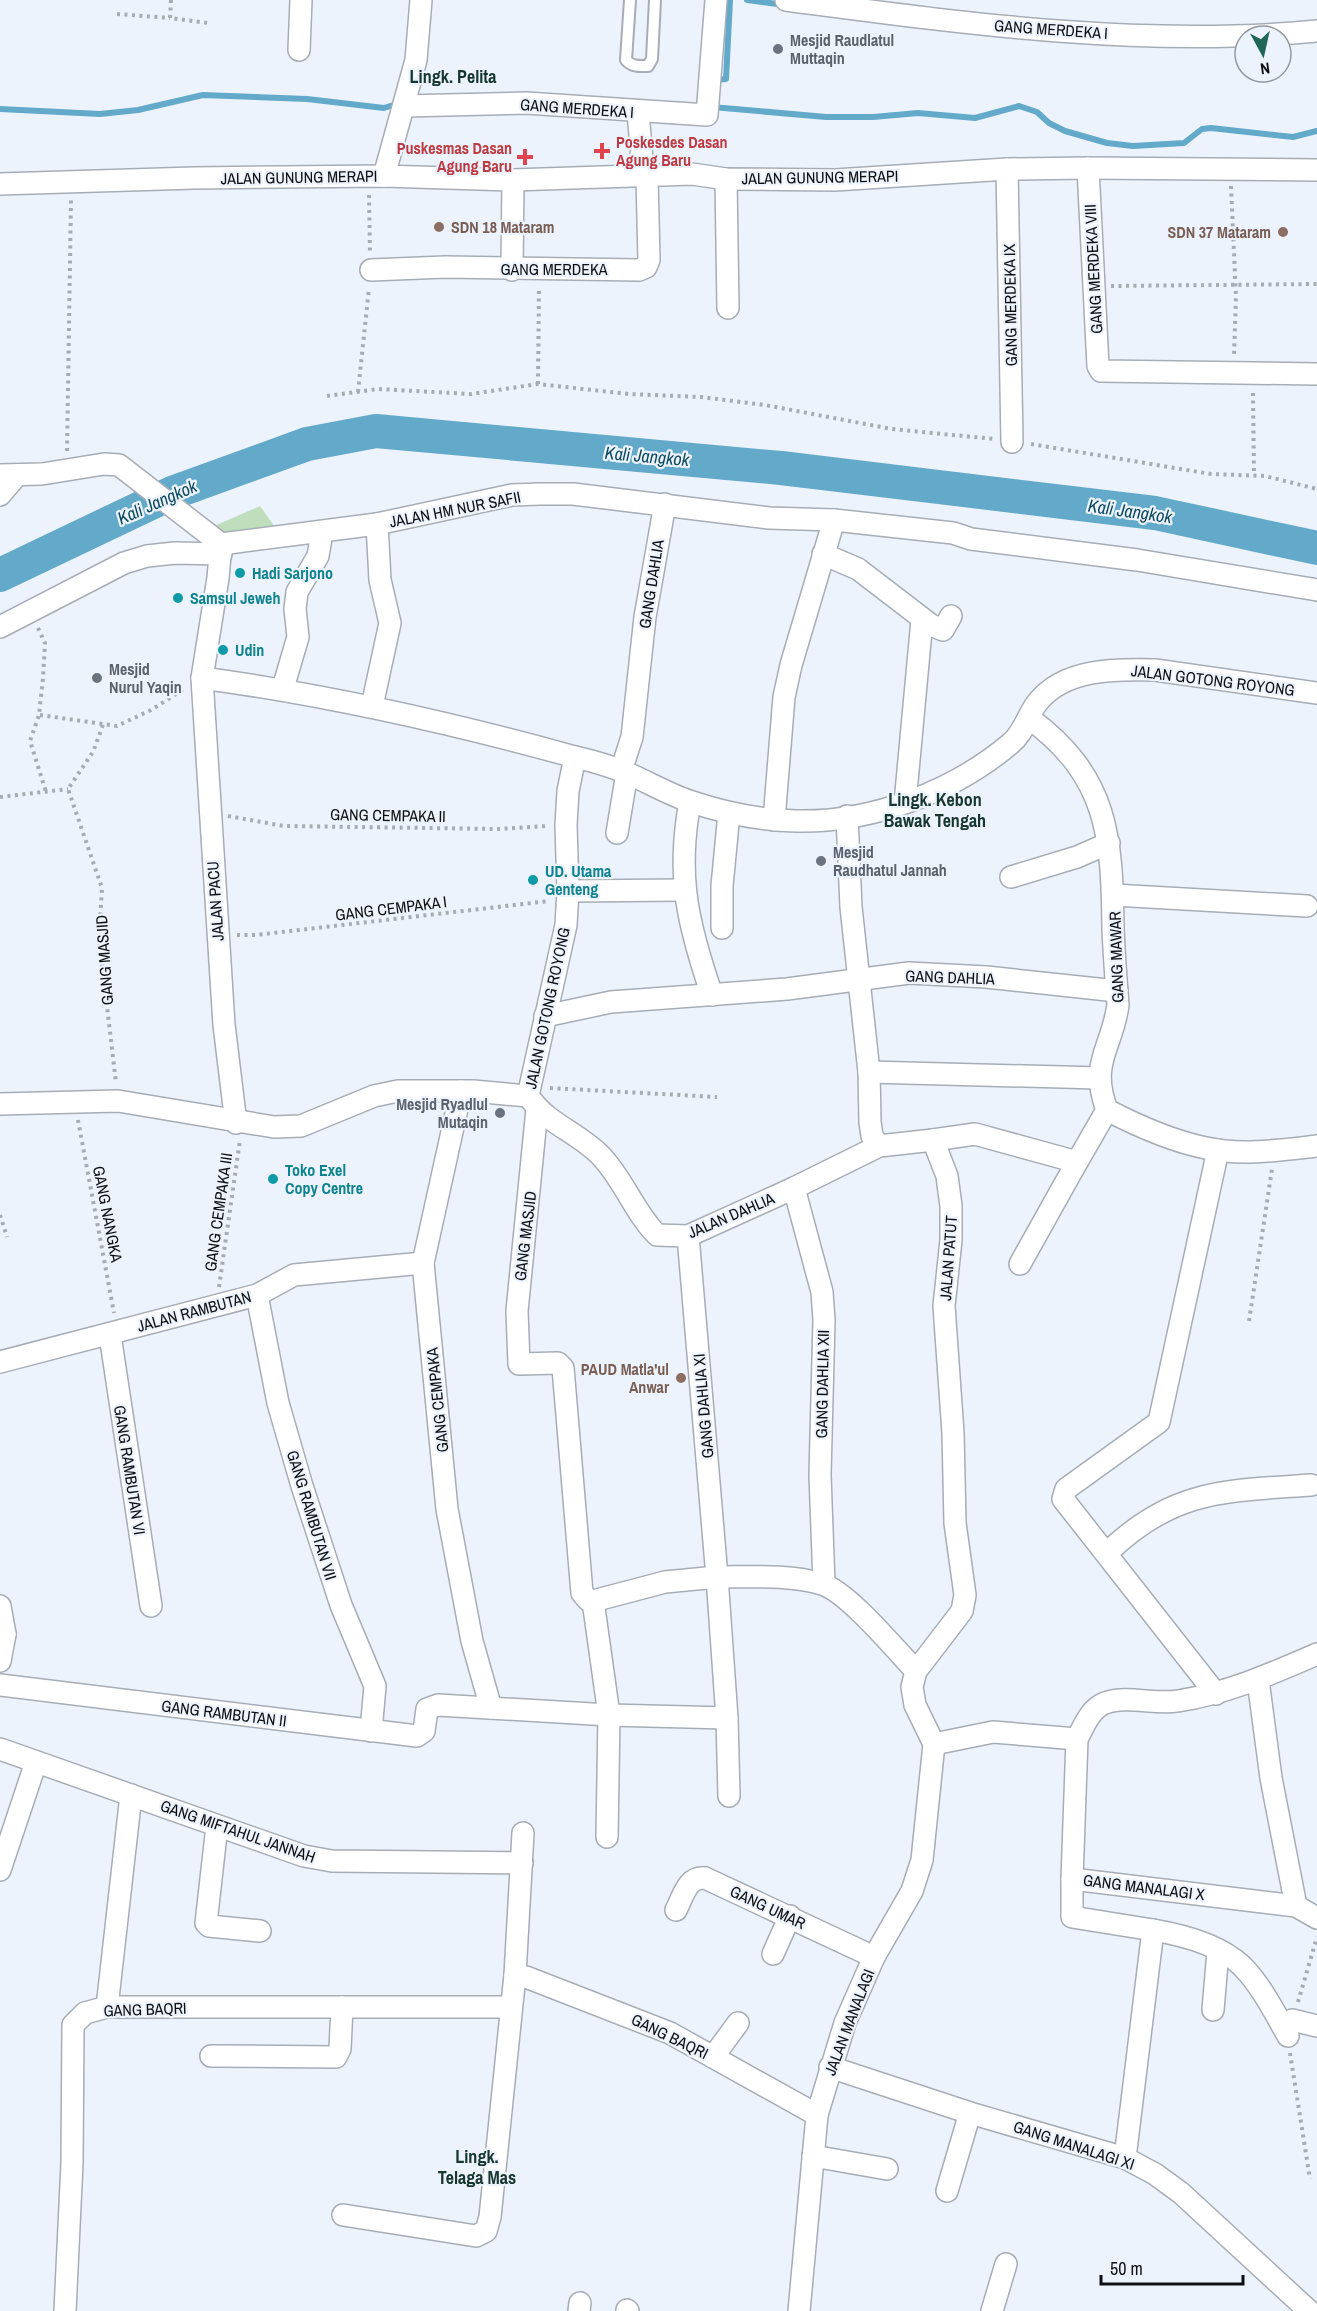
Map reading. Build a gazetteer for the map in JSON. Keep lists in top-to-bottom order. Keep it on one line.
{"streets":{"street":["GANG MERDEKA I","JALAN GUNUNG MERAPI","GANG MERDEKA","GANG MERDEKA VIII","GANG MERDEKA IX","JALAN HM NUR SAFII","GANG DAHLIA","JALAN GOTONG ROYONG","JALAN PACU","GANG MAWAR","GANG MASJID","JALAN DAHLIA","JALAN PATUT","JALAN RAMBUTAN","GANG DAHLIA XII","GANG CEMPAKA","GANG DAHLIA XI","GANG RAMBUTAN VI","GANG RAMBUTAN VII","GANG RAMBUTAN II","GANG MIFTAHUL JANNAH","GANG MANALAGI X","GANG UMAR","GANG BAQRI","JALAN MANALAGI","GANG MANALAGI XI"],"path":["GANG CEMPAKA II","GANG CEMPAKA I","GANG CEMPAKA III","GANG NANGKA"]},"crossings":[["JALAN GUNUNG MERAPI","GANG MERDEKA"],["JALAN GUNUNG MERAPI","GANG MERDEKA VIII"],["JALAN GUNUNG MERAPI","GANG MERDEKA IX"],["JALAN HM NUR SAFII","GANG DAHLIA"],["JALAN HM NUR SAFII","JALAN PACU"],["GANG DAHLIA","JALAN GOTONG ROYONG"],["GANG DAHLIA","GANG MAWAR"],["JALAN GOTONG ROYONG","GANG CEMPAKA II"],["JALAN GOTONG ROYONG","JALAN PACU"],["JALAN GOTONG ROYONG","GANG CEMPAKA I"],["JALAN GOTONG ROYONG","GANG MAWAR"],["JALAN GOTONG ROYONG","GANG MASJID"],["JALAN GOTONG ROYONG","GANG CEMPAKA III"],["JALAN GOTONG ROYONG","GANG NANGKA"],["JALAN GOTONG ROYONG","JALAN DAHLIA"],["JALAN GOTONG ROYONG","GANG CEMPAKA"],["GANG CEMPAKA II","JALAN PACU"],["JALAN PACU","GANG CEMPAKA I"],["JALAN PACU","GANG CEMPAKA III"],["GANG MASJID","JALAN DAHLIA"],["GANG CEMPAKA III","JALAN RAMBUTAN"],["GANG NANGKA","JALAN RAMBUTAN"],["GANG NANGKA","GANG RAMBUTAN VI"],["JALAN DAHLIA","GANG DAHLIA XII"],["JALAN DAHLIA","GANG DAHLIA XI"],["JALAN RAMBUTAN","GANG CEMPAKA"],["JALAN RAMBUTAN","GANG RAMBUTAN VI"],["JALAN RAMBUTAN","GANG RAMBUTAN VII"],["GANG CEMPAKA","GANG RAMBUTAN II"],["GANG RAMBUTAN VII","GANG RAMBUTAN II"],["GANG UMAR","JALAN MANALAGI"],["GANG BAQRI","JALAN MANALAGI"],["JALAN MANALAGI","GANG MANALAGI XI"]],"districts":["Lingk. Pelita","Lingk. Kebon Bawak Tengah","Lingk. Telaga Mas"],"water":["Kali Jangkok"],"places":{"other":["Mesjid Raudlatul Muttaqin","SDN 18 Mataram","SDN 37 Mataram","Hadi Sarjono","Samsul Jeweh","Udin","Mesjid Nurul Yaqin","Mesjid Raudhatul Jannah","UD. Utama Genteng","Mesjid Ryadlul Mutaqin","Toko Exel Copy Centre","PAUD Matla'ul Anwar"],"health":["Poskesdes Dasan Agung Baru","Puskesmas Dasan Agung Baru"]},"scale_bar":"50 m","north":"bottom"}
